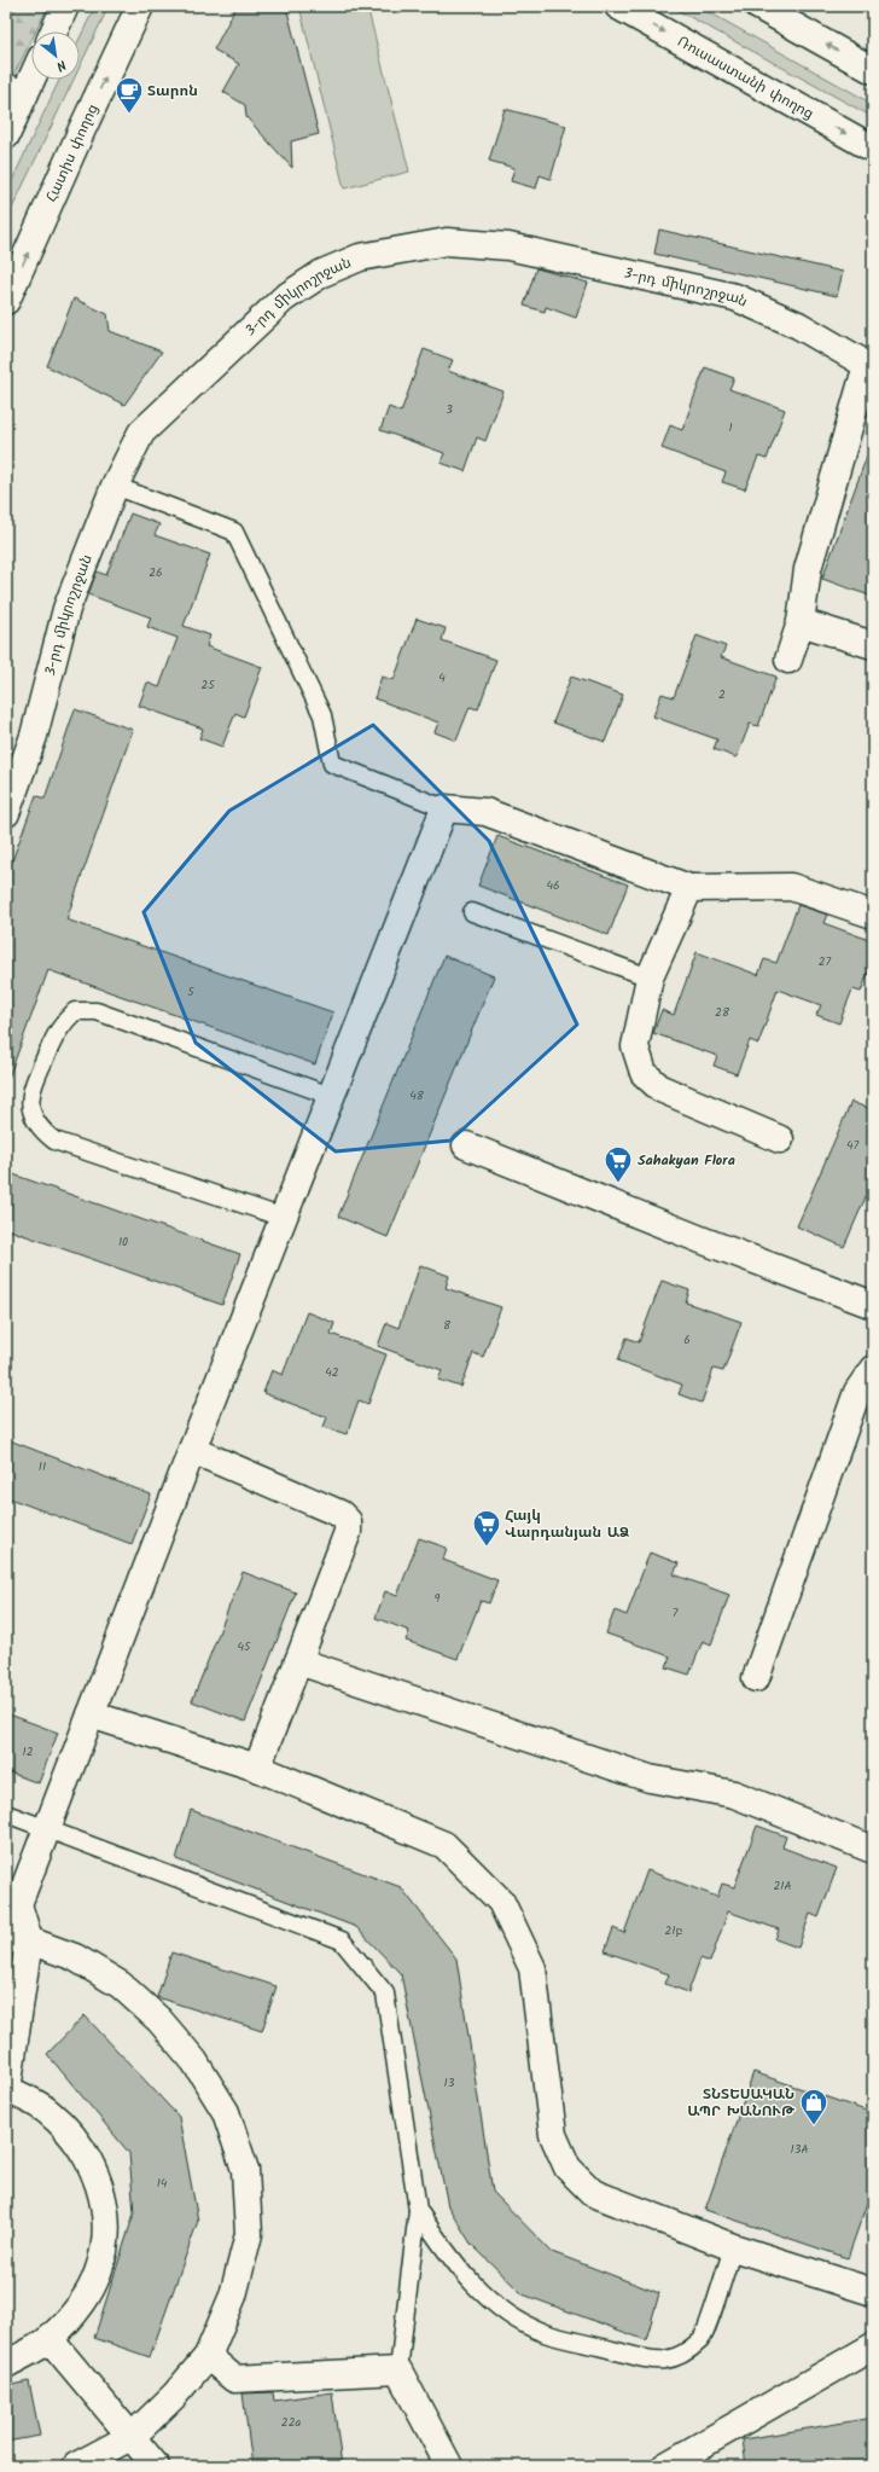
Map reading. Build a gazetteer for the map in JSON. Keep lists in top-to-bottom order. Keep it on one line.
{"streets":{"street":["Ռուսաստանի փողոց","Հատիս փողոց","3-րդ միկրոշրջան"]},"places":{"cafe":["Տարոն"],"supermarket":["Sahakyan Flora","Հայկ Վարդանյան ԱՁ"],"shop":["ՏՆՏԵՍԱԿԱՆ ԱՊՐ ԽԱՆՈՒԹ"]},"house_numbers":["3","1","26","4","25","2","46","27","5","28","48","47","10","8","6","42","11","9","7","45","12","21A","21բ","13","13A","14","22a"],"north":"bottom right"}
